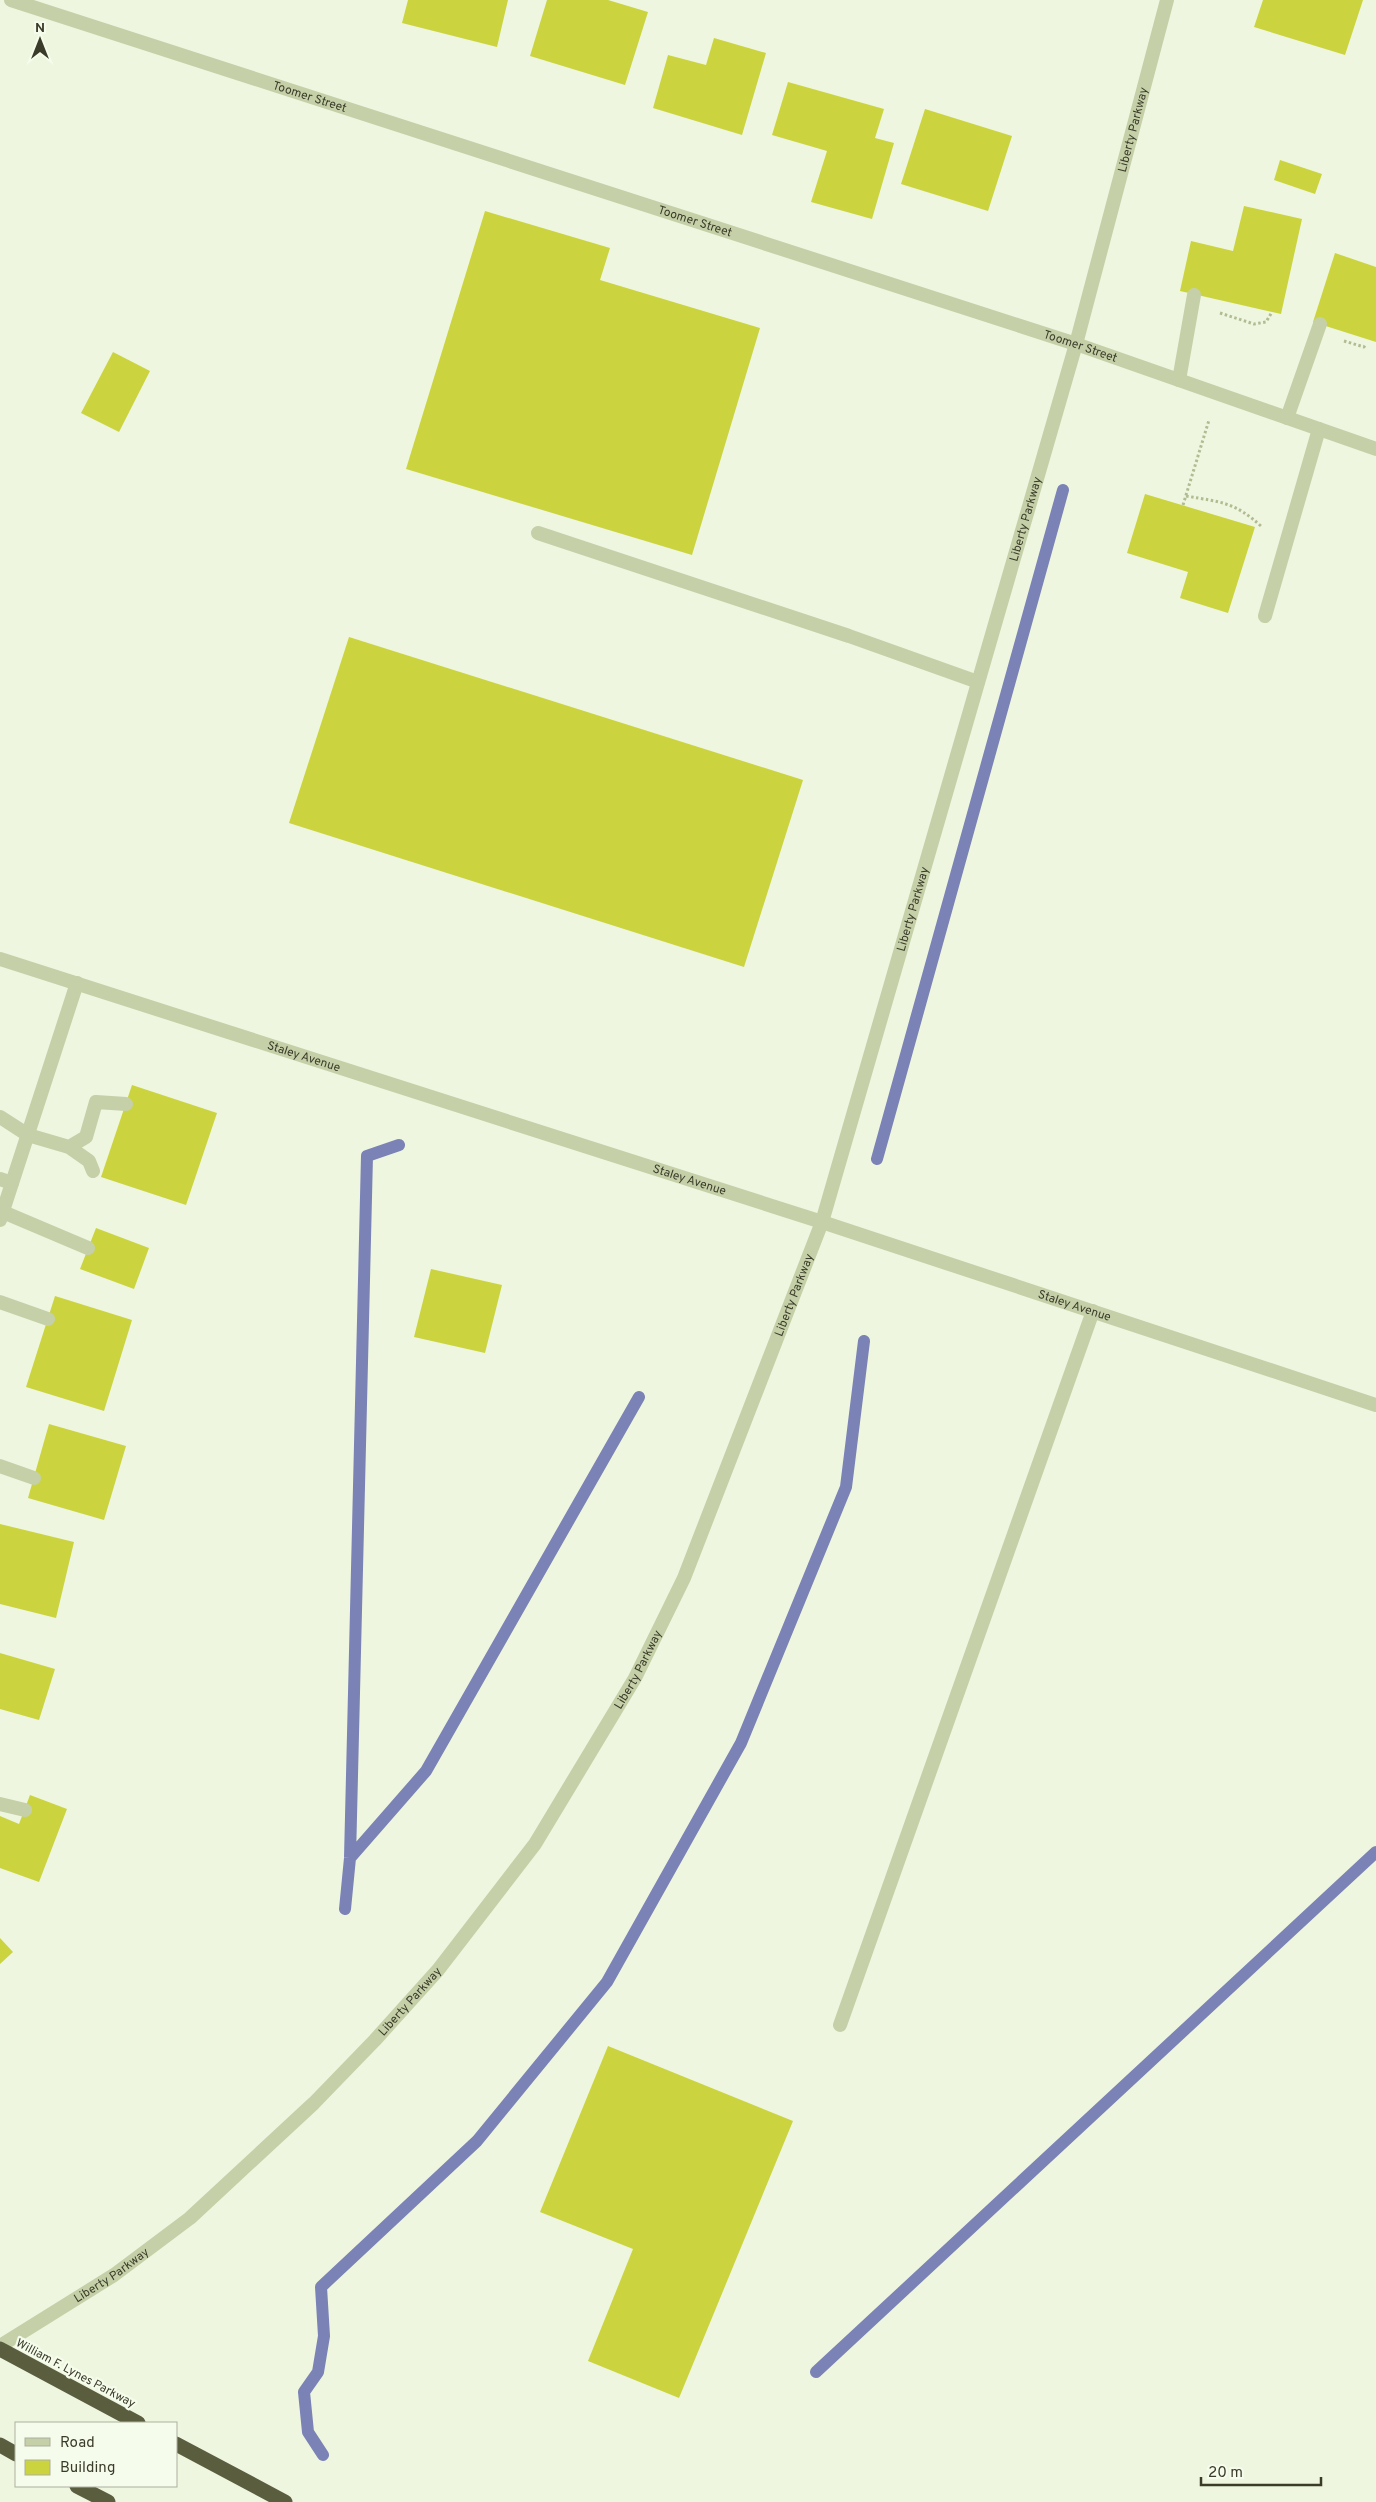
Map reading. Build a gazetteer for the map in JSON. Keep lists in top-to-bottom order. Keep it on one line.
{"streets":{"highway":["William F. Lynes Parkway"],"street":["Toomer Street","Liberty Parkway","Staley Avenue"]},"crossings":[["Toomer Street","Liberty Parkway"],["Liberty Parkway","Staley Avenue"],["Liberty Parkway","William F. Lynes Parkway"]],"legend":["Road","Building"],"scale_bar":"20 m","north":"top"}
